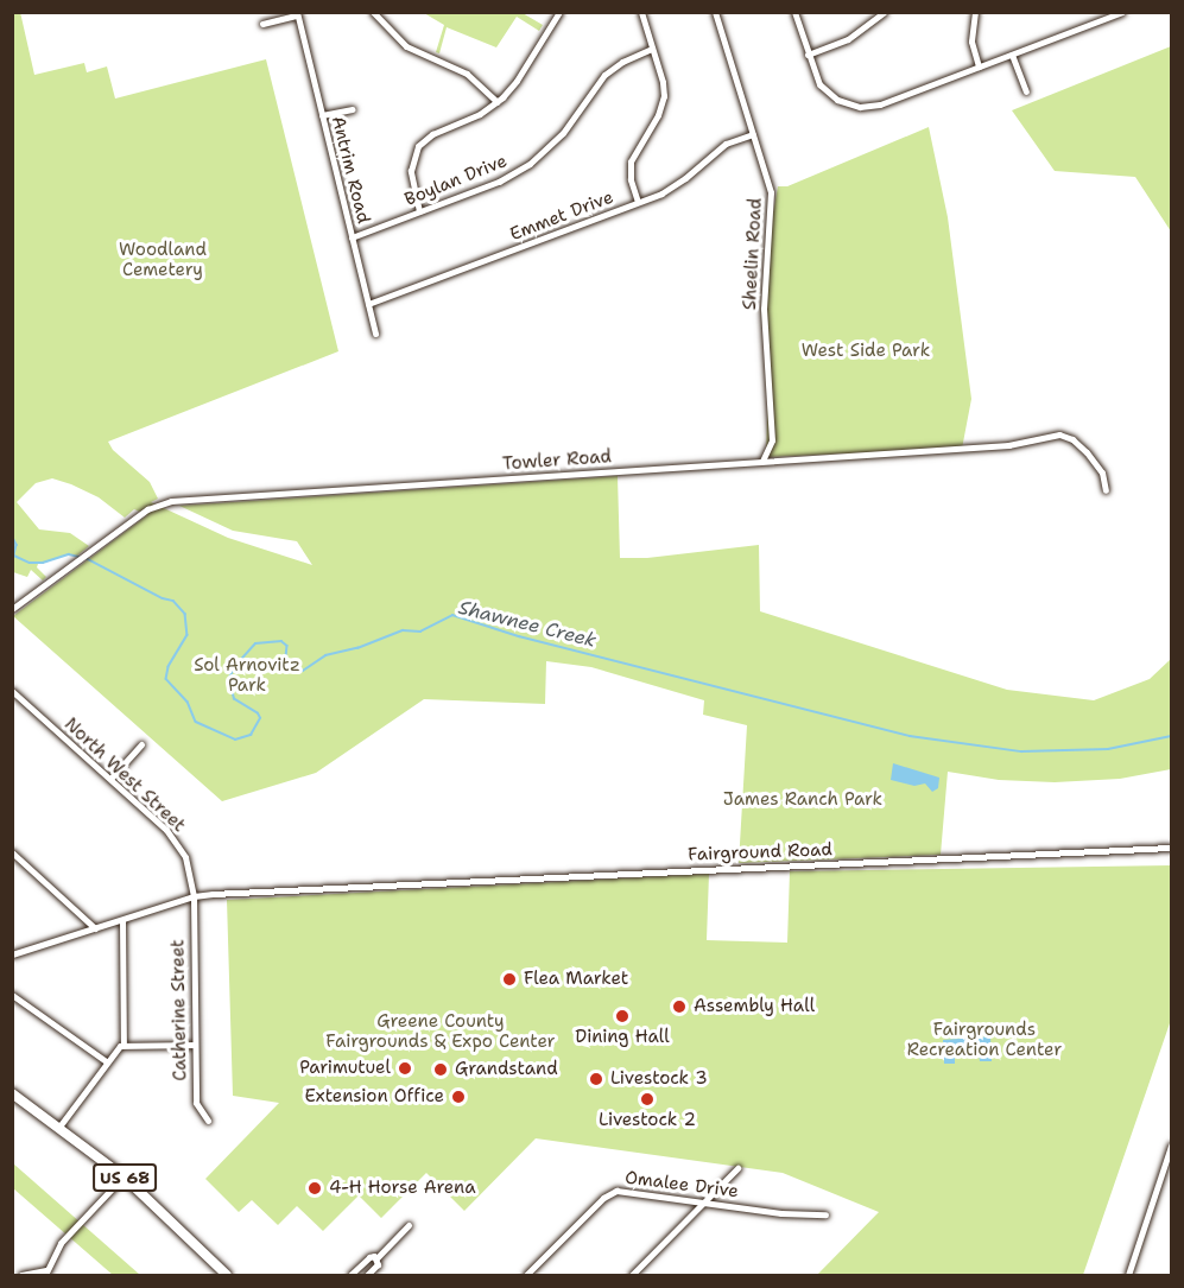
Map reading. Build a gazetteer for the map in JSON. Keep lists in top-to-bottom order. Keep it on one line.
{"streets":{"highway":["US 68"],"street":["Antrim Road","Boylan Drive","Emmet Drive","Sheelin Road","Towler Road","North West Street","Fairground Road","Catherine Street","Omalee Drive"]},"crossings":[["Antrim Road","Boylan Drive"],["Antrim Road","Emmet Drive"],["Emmet Drive","Sheelin Road"],["Sheelin Road","Towler Road"],["North West Street","Fairground Road"],["North West Street","Catherine Street"],["Fairground Road","Catherine Street"]],"water":["Shawnee Creek"],"parks":["Woodland Cemetery","West Side Park","Sol Arnovitz Park","James Ranch Park","Greene County Fairgrounds & Expo Center","Fairgrounds Recreation Center"],"places":["Flea Market","Assembly Hall","Dining Hall","Parimutuel","Grandstand","Livestock 3","Extension Office","Livestock 2","4-H Horse Arena"]}
